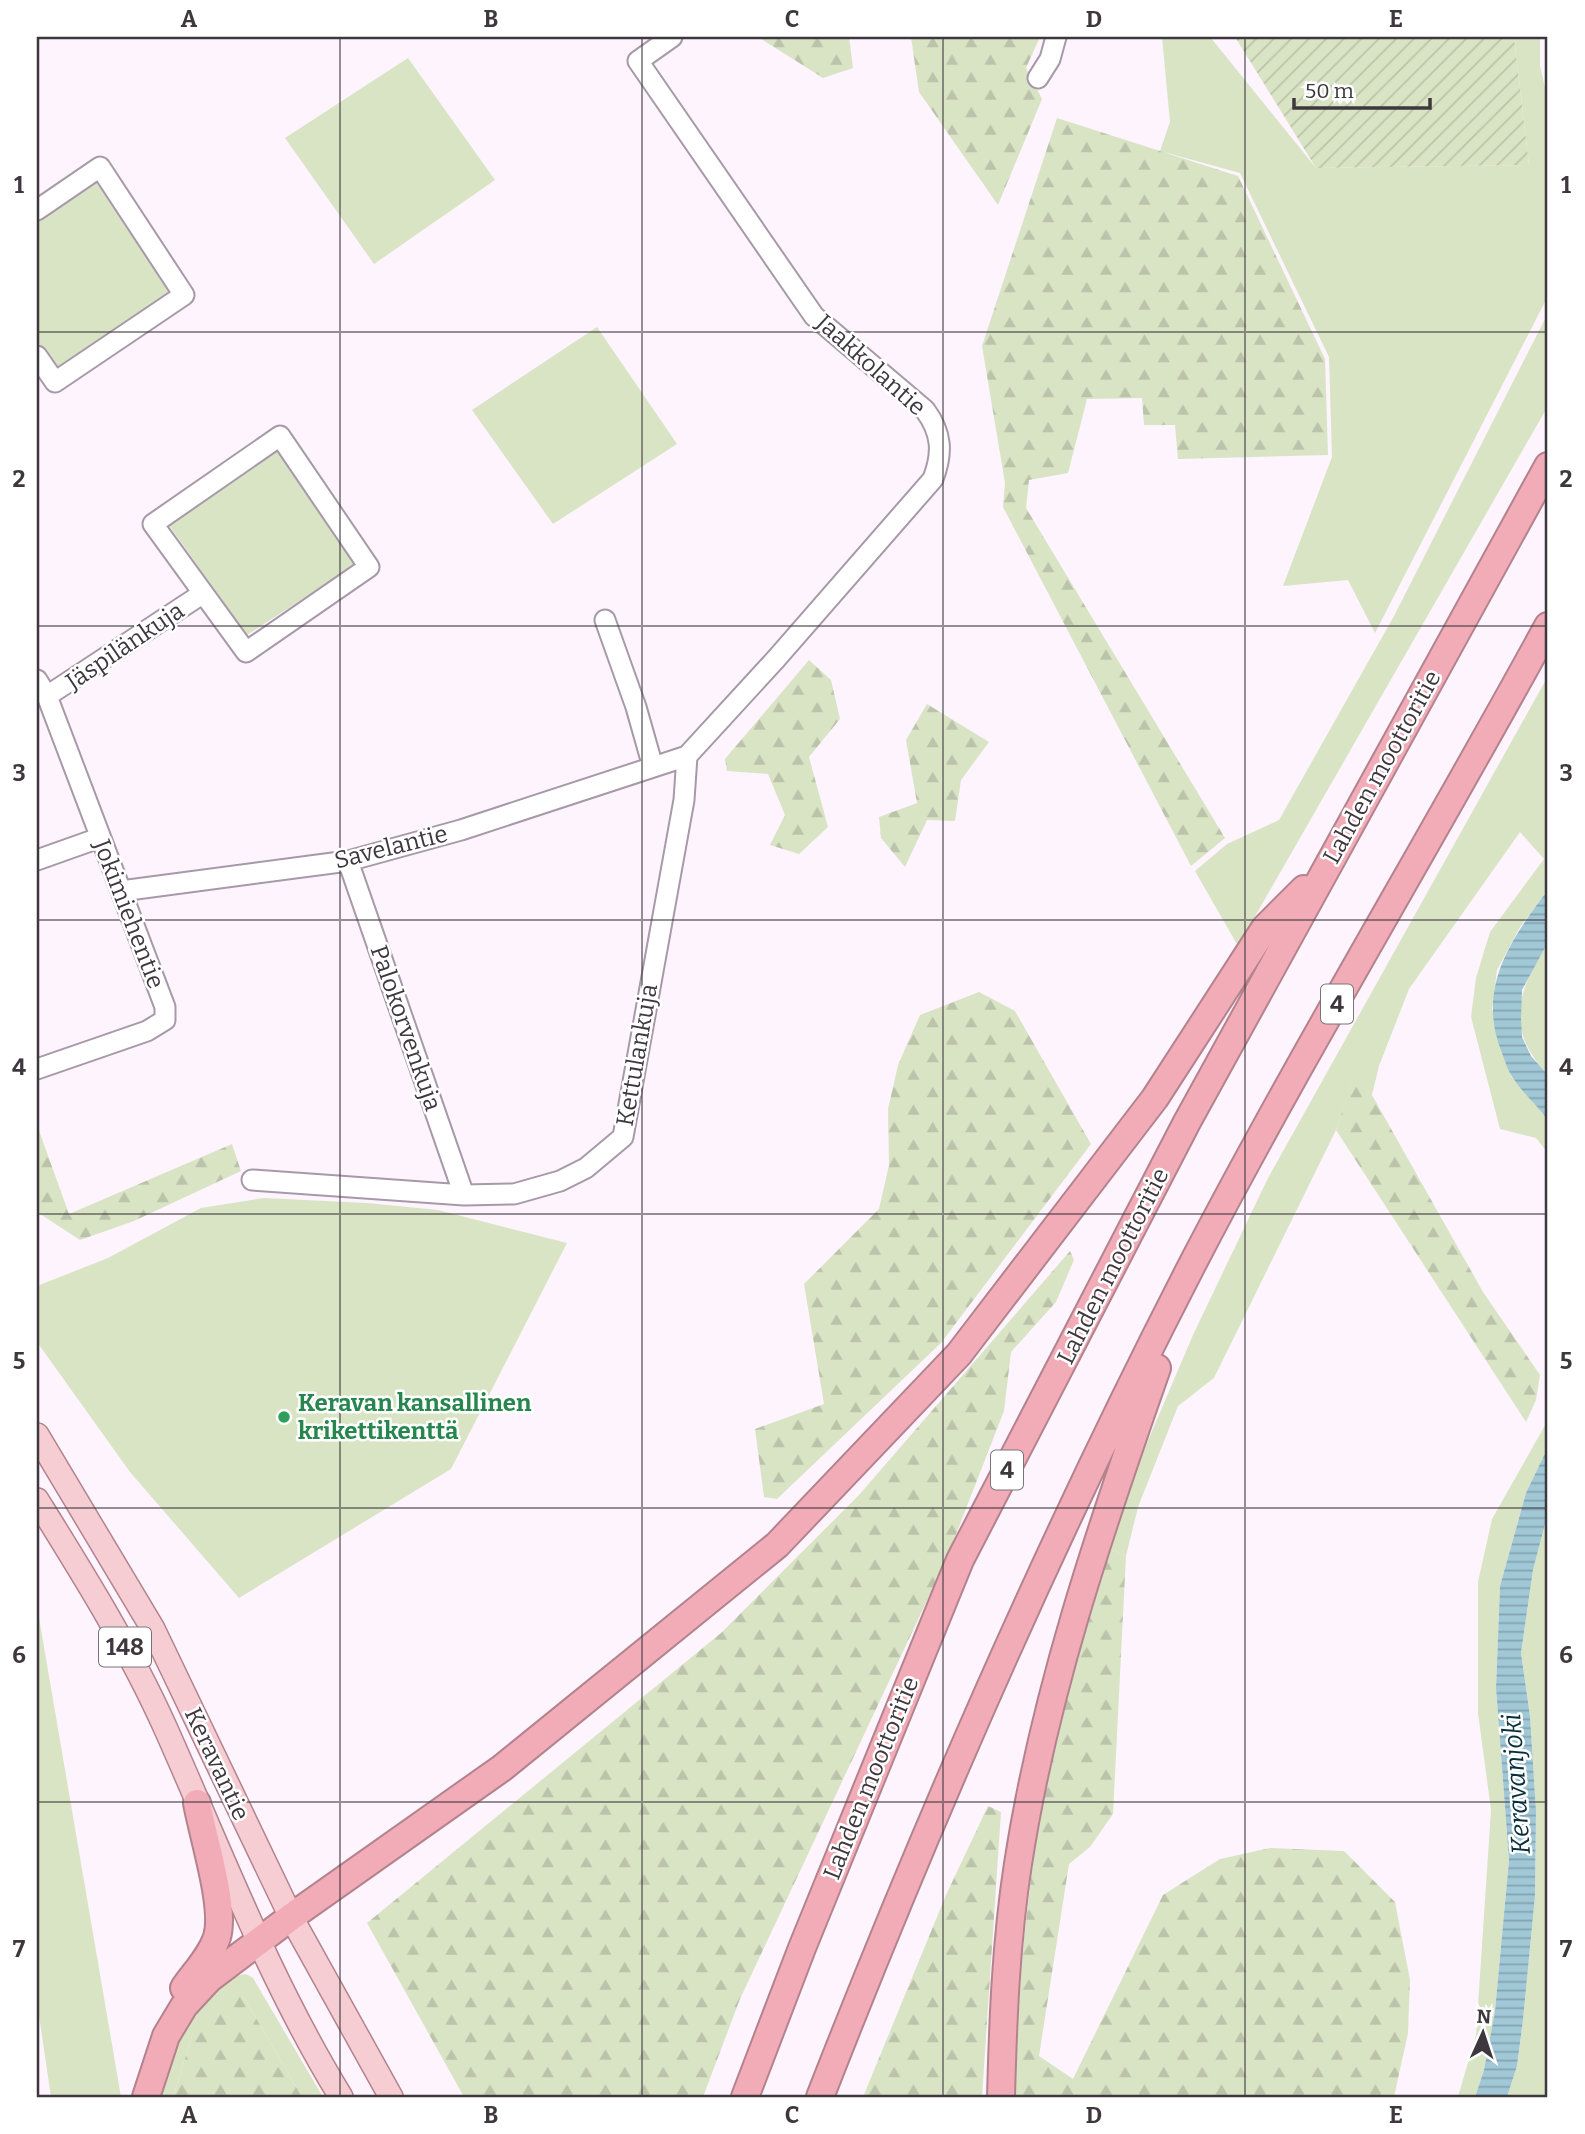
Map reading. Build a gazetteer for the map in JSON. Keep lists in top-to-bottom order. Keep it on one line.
{"streets":{"highway":["Lahden moottoritie","4"],"main road":["148","Keravantie"],"street":["Jaakkolantie","Jäspilänkuja","Savelantie","Jokimiehentie","Palokorvenkuja","Kettulankuja"]},"crossings":[["Jaakkolantie","Kettulankuja"],["Jäspilänkuja","Jokimiehentie"],["Savelantie","Jokimiehentie"],["Savelantie","Palokorvenkuja"],["Palokorvenkuja","Kettulankuja"]],"water":["Keravanjoki"],"places":["Keravan kansallinen krikettikenttä"],"scale_bar":"50 m","north":"top","grid":{"columns":["A","B","C","D","E"],"rows":["1","2","3","4","5","6","7"]}}
